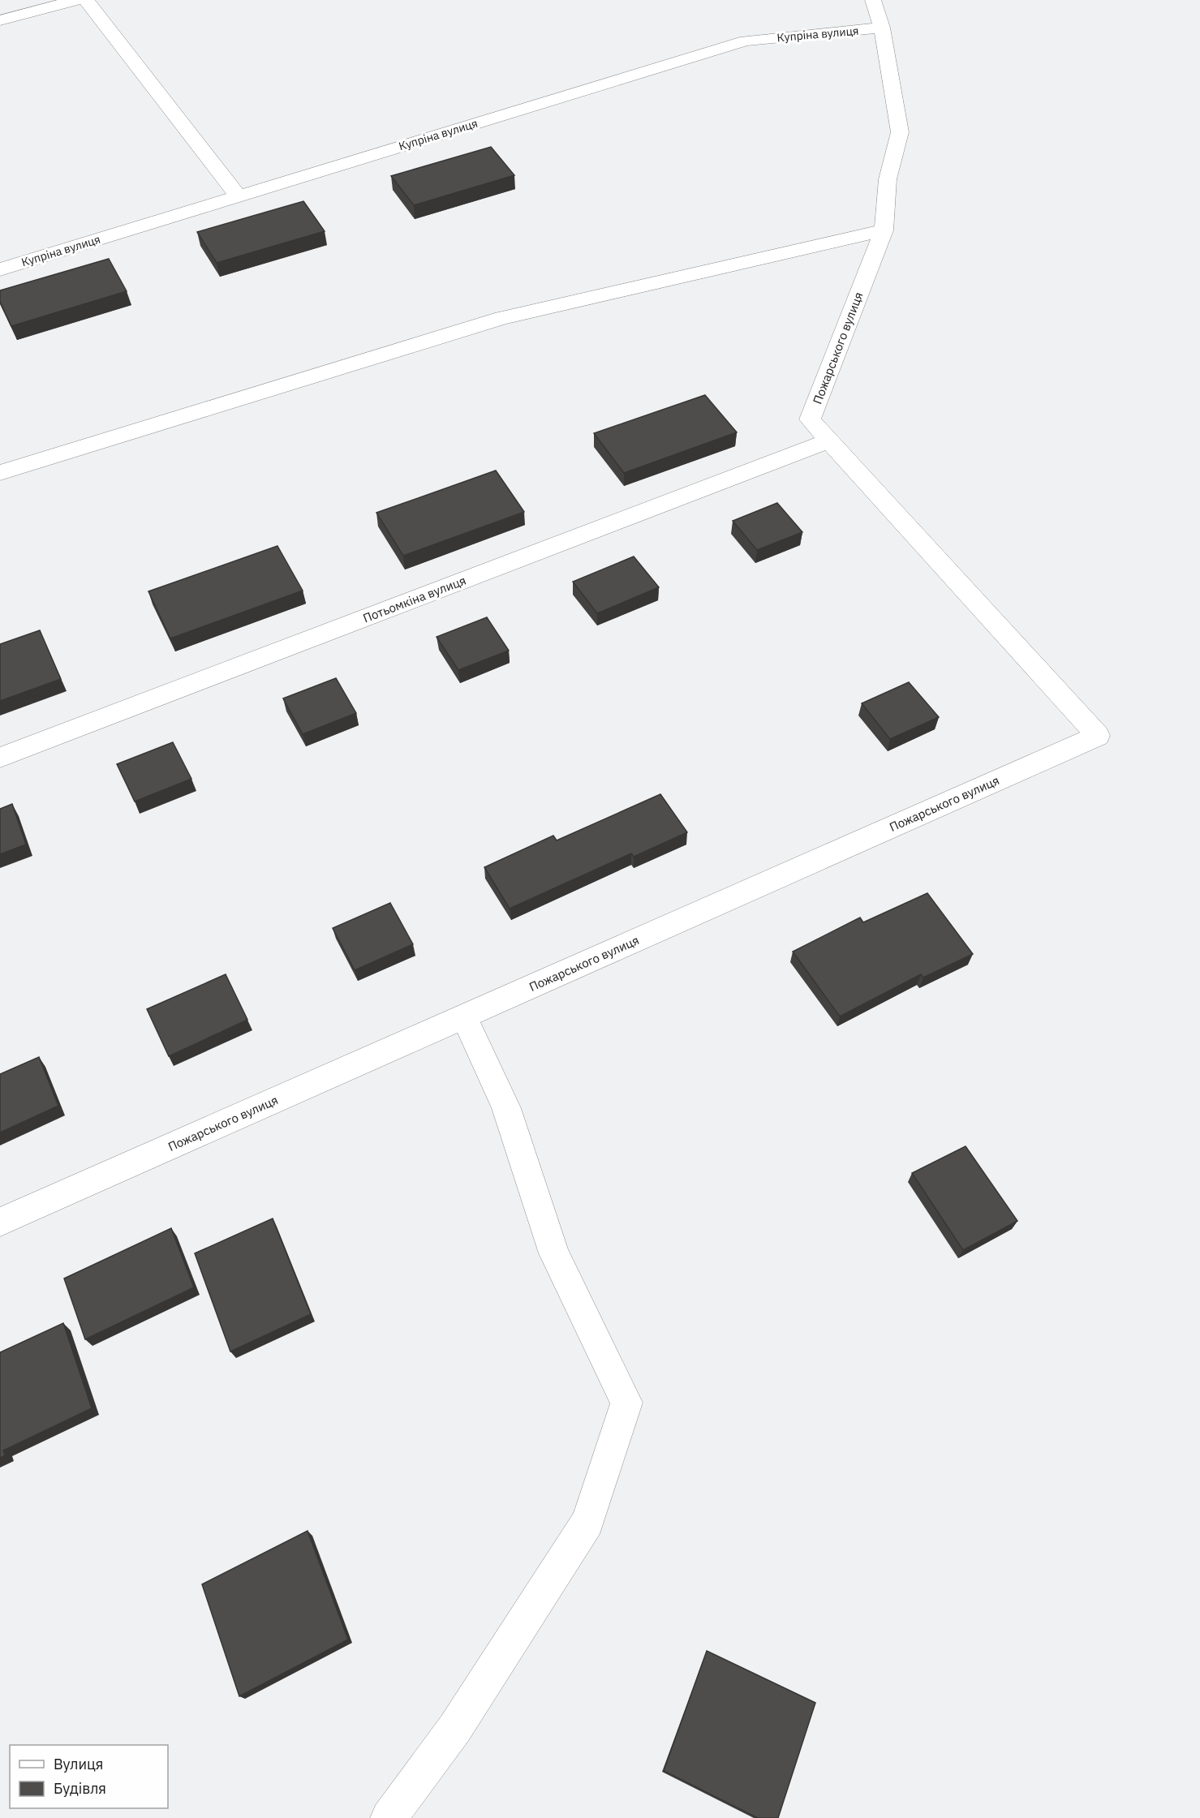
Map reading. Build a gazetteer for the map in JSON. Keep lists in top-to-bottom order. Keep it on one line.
{"streets":{"street":["Купріна вулиця","Пожарського вулиця","Потьомкіна вулиця"]},"crossings":[["Купріна вулиця","Пожарського вулиця"],["Пожарського вулиця","Потьомкіна вулиця"]],"legend":["Вулиця","Будівля"]}
